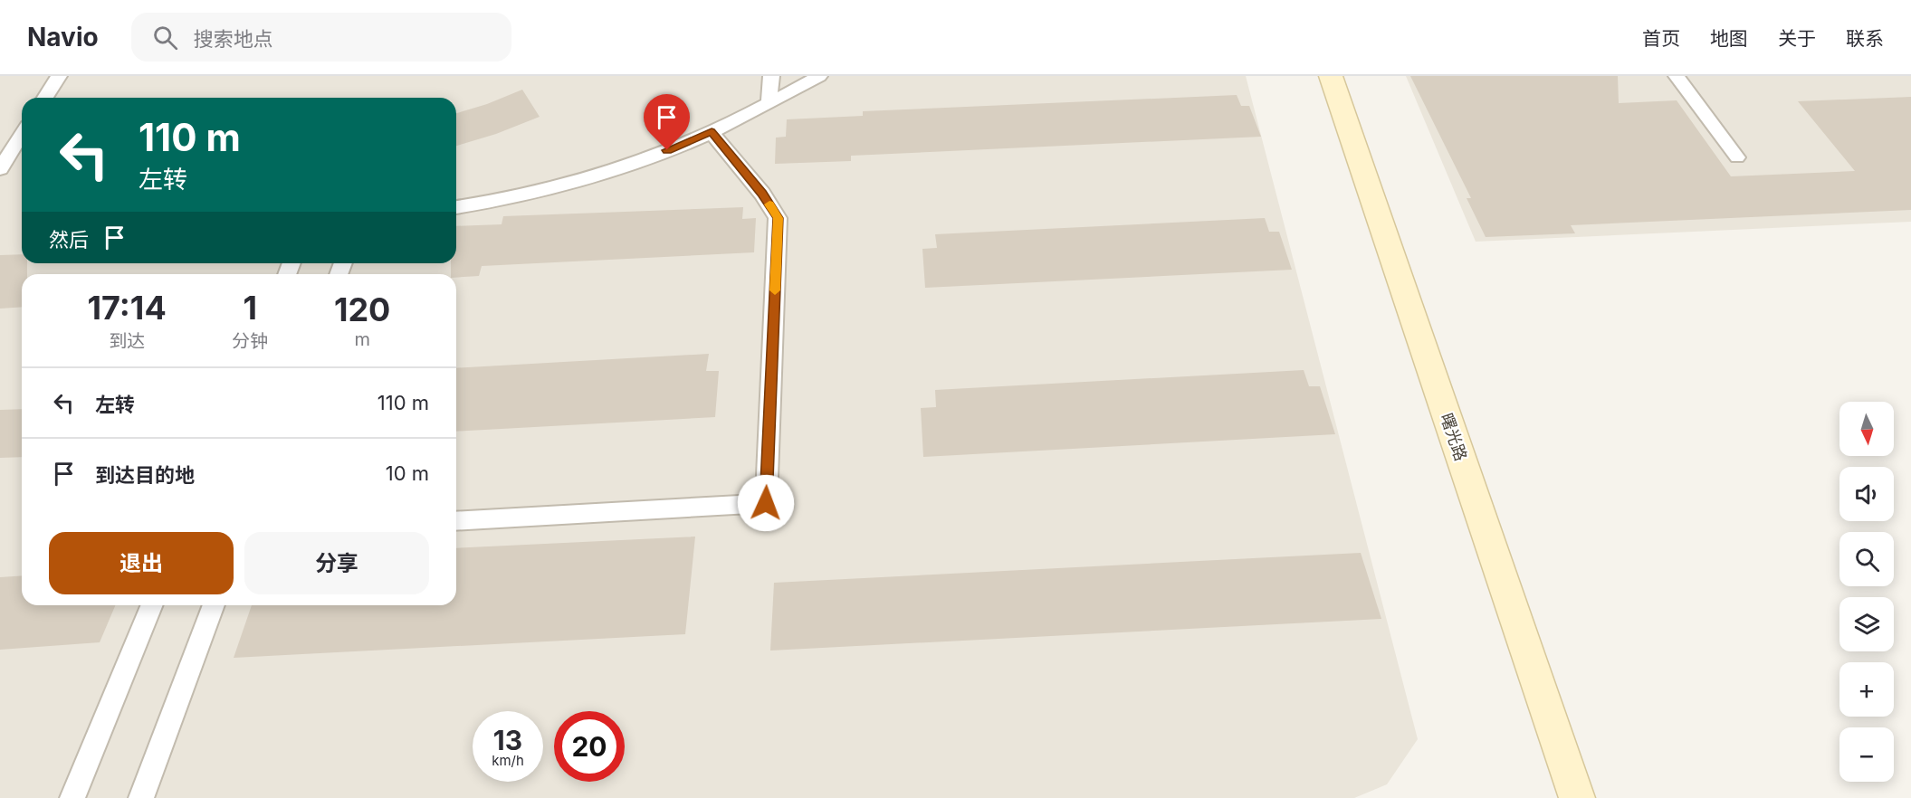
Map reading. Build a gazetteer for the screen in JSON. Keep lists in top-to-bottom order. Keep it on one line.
{"streets":{"street":["曙光路"]},"north":"bottom","page":{"header":"Navio","search":"搜索地点","nav":["首页","地图","关于","联系"],"turn":["110 m","左转"],"then":"然后","eta":["17:14","到达","1","分钟","120","m"],"list":[{"name":"左转","value":"110 m"},{"name":"到达目的地","value":"10 m"}],"map_buttons":["+","−"],"buttons":["退出","分享"],"speed":"13 km/h","limit":"20"}}
